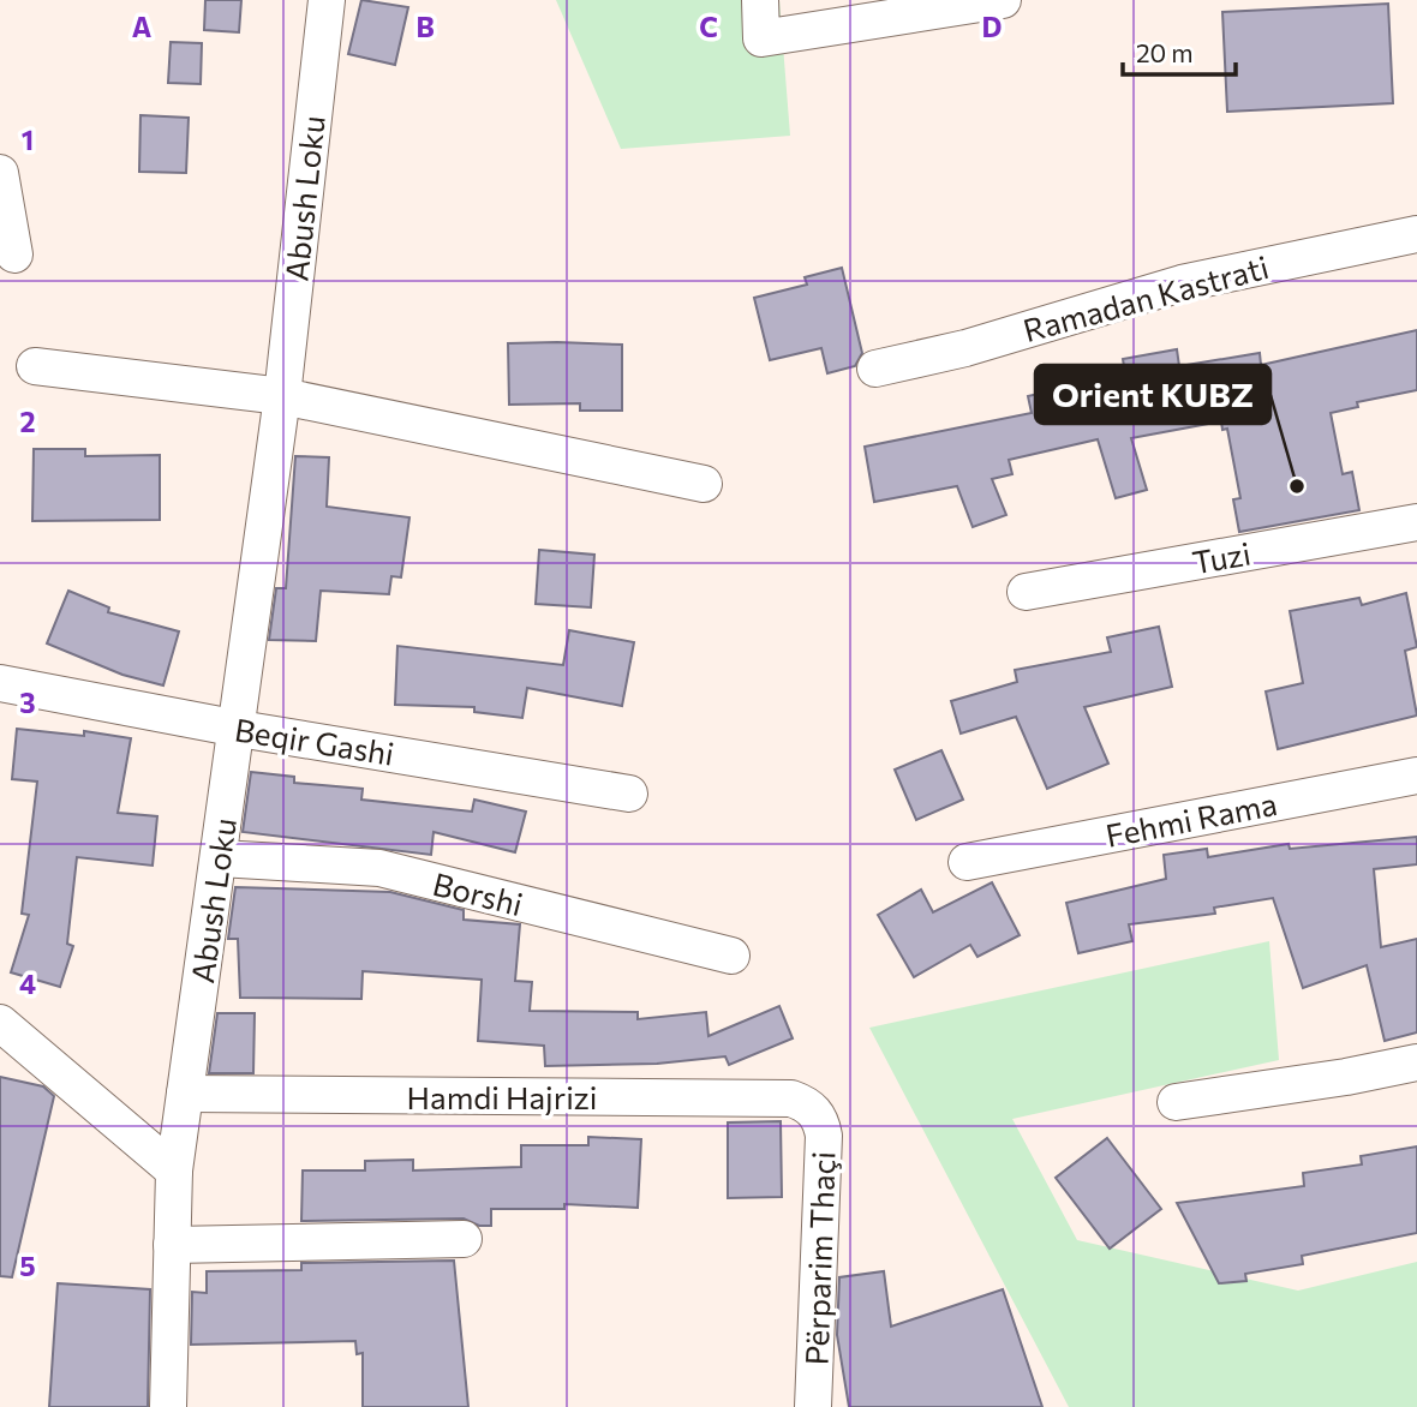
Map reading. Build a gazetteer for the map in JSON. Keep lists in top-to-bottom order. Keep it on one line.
{"streets":{"street":["Abush Loku","Ramadan Kastrati","Tuzi","Beqir Gashi","Fehmi Rama","Borshi","Hamdi Hajrizi","Përparim Thaçi"]},"crossings":[["Abush Loku","Beqir Gashi"],["Abush Loku","Borshi"],["Abush Loku","Hamdi Hajrizi"],["Hamdi Hajrizi","Përparim Thaçi"]],"places":["Orient KUBZ"],"scale_bar":"20 m","grid":{"columns":["A","B","C","D"],"rows":["1","2","3","4","5"]}}
